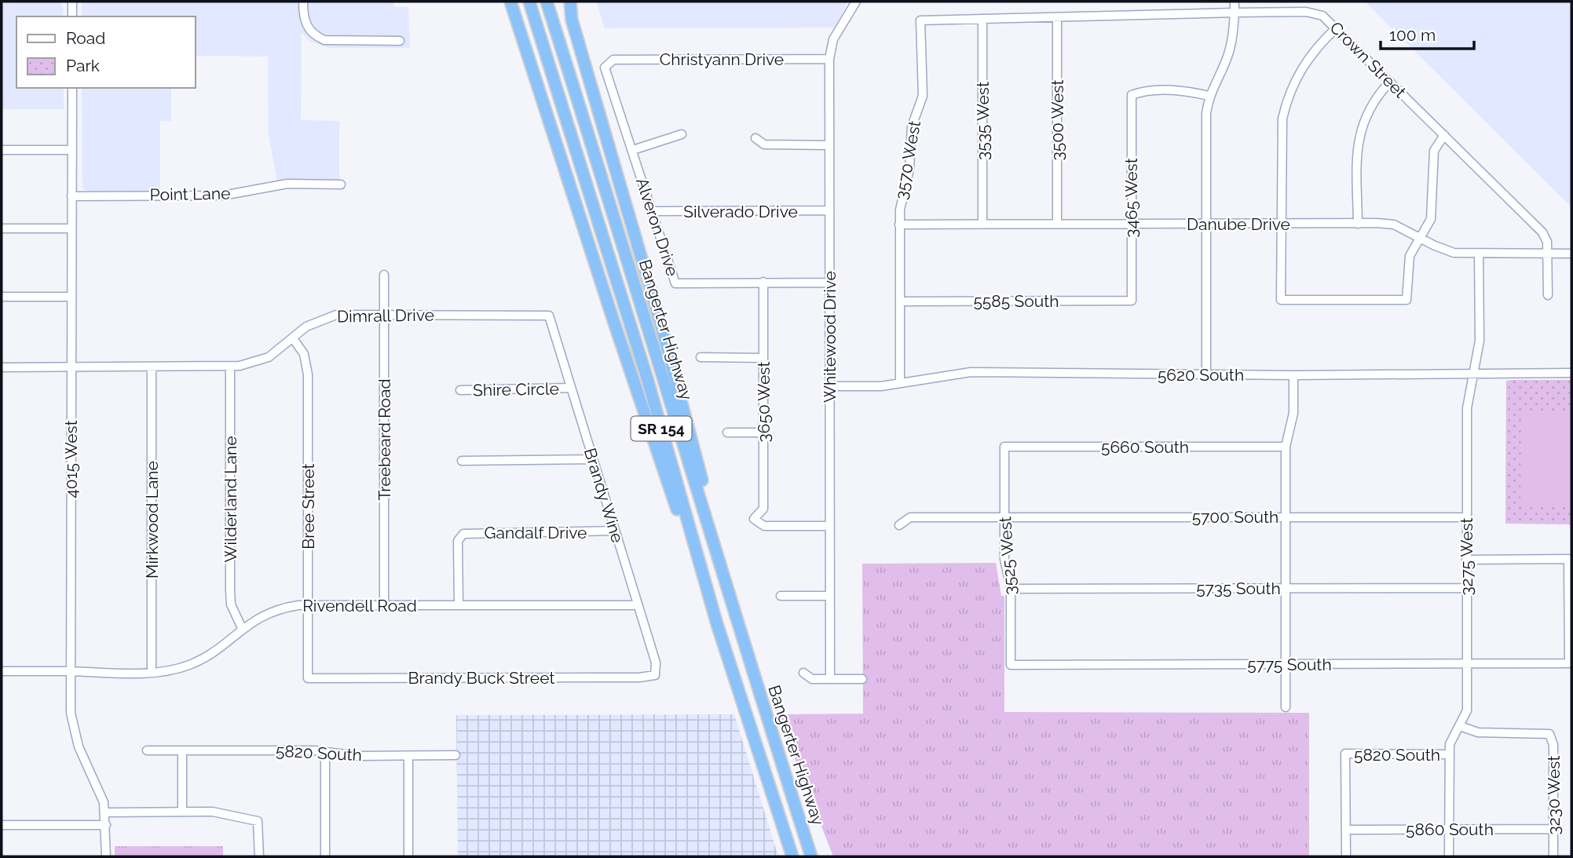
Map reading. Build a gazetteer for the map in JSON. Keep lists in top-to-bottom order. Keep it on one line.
{"streets":{"highway":["Bangerter Highway","SR 154"],"street":["Christyann Drive","Crown Street","3500 West","3535 West","3570 West","Point Lane","3465 West","Silverado Drive","Danube Drive","Alveron Drive","5585 South","Dimrall Drive","Whitewood Drive","5620 South","Shire Circle","3650 West","Treebeard Road","5660 South","4015 West","Brandy Wine","Wilderland Lane","Bree Street","5700 South","Mirkwood Lane","Gandalf Drive","3525 West","3275 West","5735 South","Rivendell Road","5775 South","Brandy Buck Street","5820 South","3230 West","5860 South"]},"crossings":[["Christyann Drive","Alveron Drive"],["Christyann Drive","Whitewood Drive"],["Crown Street","3500 West"],["Crown Street","3535 West"],["Crown Street","3570 West"],["Crown Street","Danube Drive"],["3500 West","Danube Drive"],["3535 West","Danube Drive"],["3570 West","Danube Drive"],["3570 West","5585 South"],["3570 West","5620 South"],["Point Lane","4015 West"],["3465 West","Danube Drive"],["3465 West","5585 South"],["Silverado Drive","Alveron Drive"],["Silverado Drive","Whitewood Drive"],["Danube Drive","3275 West"],["Alveron Drive","Whitewood Drive"],["Alveron Drive","3650 West"],["Dimrall Drive","Treebeard Road"],["Dimrall Drive","4015 West"],["Dimrall Drive","Brandy Wine"],["Dimrall Drive","Wilderland Lane"],["Dimrall Drive","Bree Street"],["Dimrall Drive","Mirkwood Lane"],["Whitewood Drive","5620 South"],["Whitewood Drive","3650 West"],["5620 South","3275 West"],["Shire Circle","Brandy Wine"],["Treebeard Road","Rivendell Road"],["5660 South","3525 West"],["4015 West","Rivendell Road"],["Brandy Wine","Gandalf Drive"],["Brandy Wine","Rivendell Road"],["Brandy Wine","Brandy Buck Street"],["Wilderland Lane","Rivendell Road"],["Bree Street","Rivendell Road"],["Bree Street","Brandy Buck Street"],["5700 South","3525 West"],["5700 South","3275 West"],["Mirkwood Lane","Rivendell Road"],["Gandalf Drive","Rivendell Road"],["3525 West","5735 South"],["3525 West","5775 South"],["3275 West","5735 South"],["3275 West","5775 South"],["3275 West","5820 South"],["3275 West","3230 West"],["3275 West","5860 South"],["5820 South","5860 South"],["3230 West","5860 South"]],"legend":["Road","Park"],"scale_bar":"100 m"}
